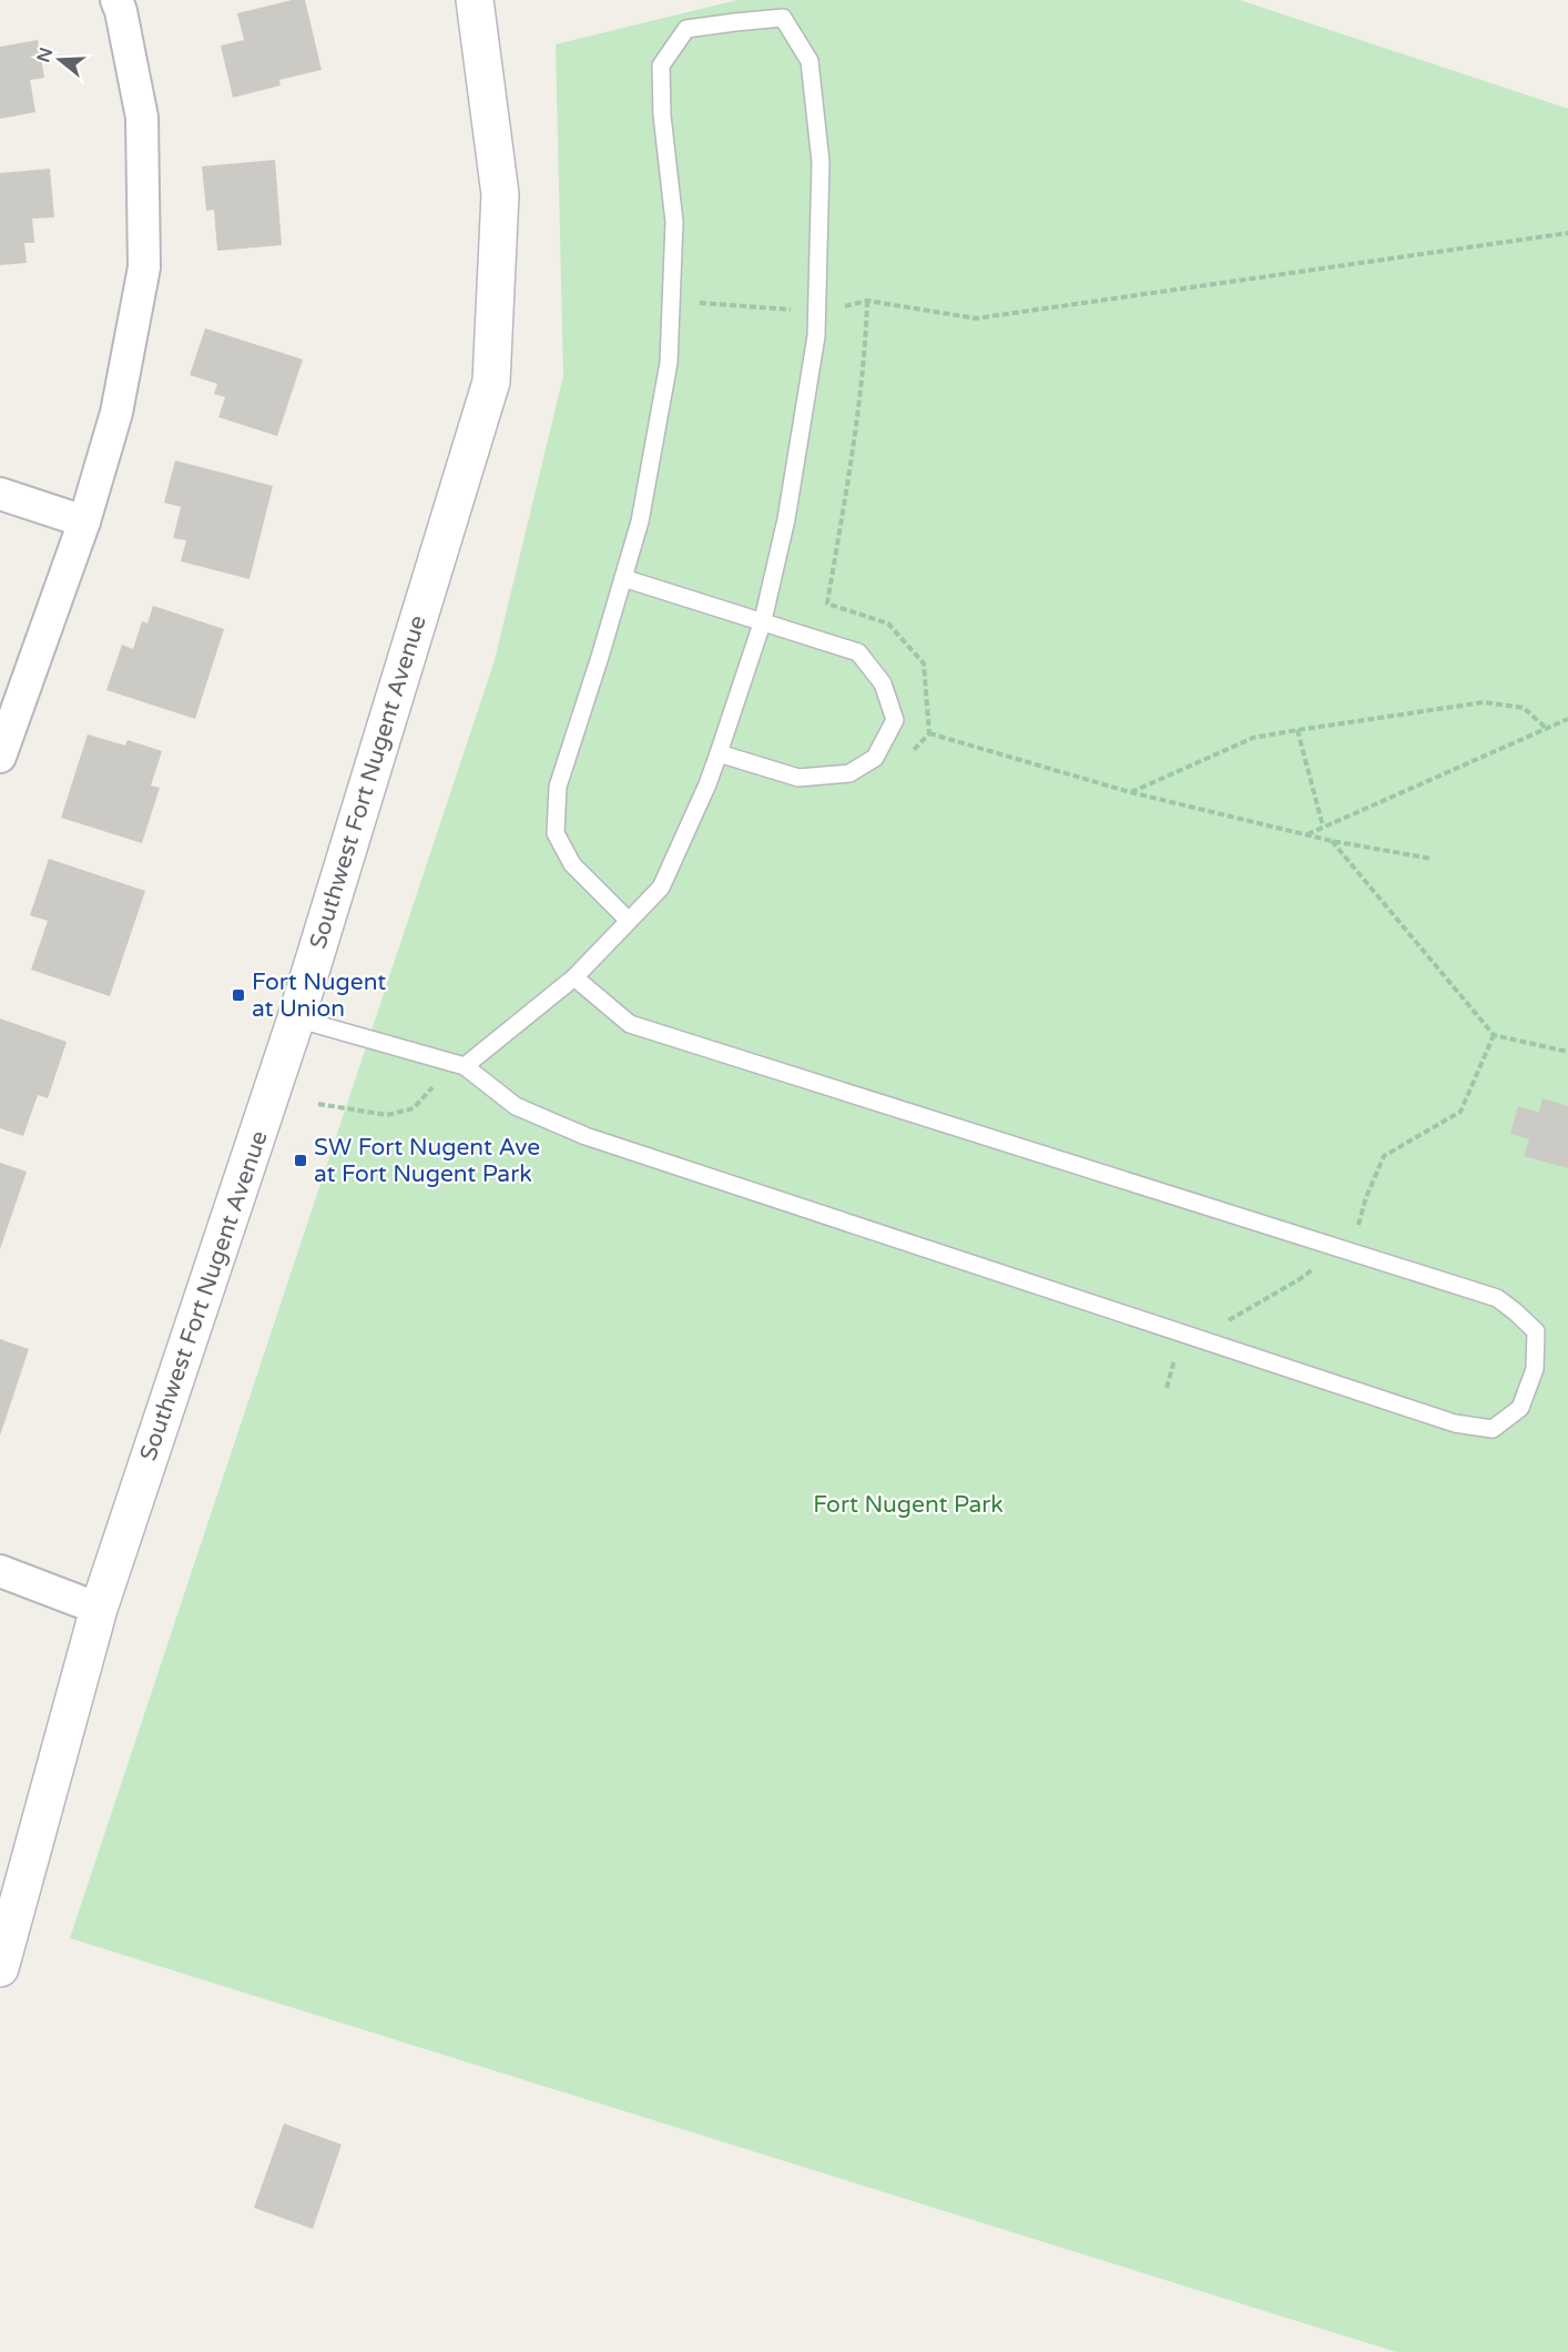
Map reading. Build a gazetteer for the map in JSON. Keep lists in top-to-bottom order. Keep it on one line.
{"streets":{"street":["Southwest Fort Nugent Avenue"]},"parks":["Fort Nugent Park"],"places":{"transit":["Fort Nugent at Union","SW Fort Nugent Ave at Fort Nugent Park"]},"north":"left"}
